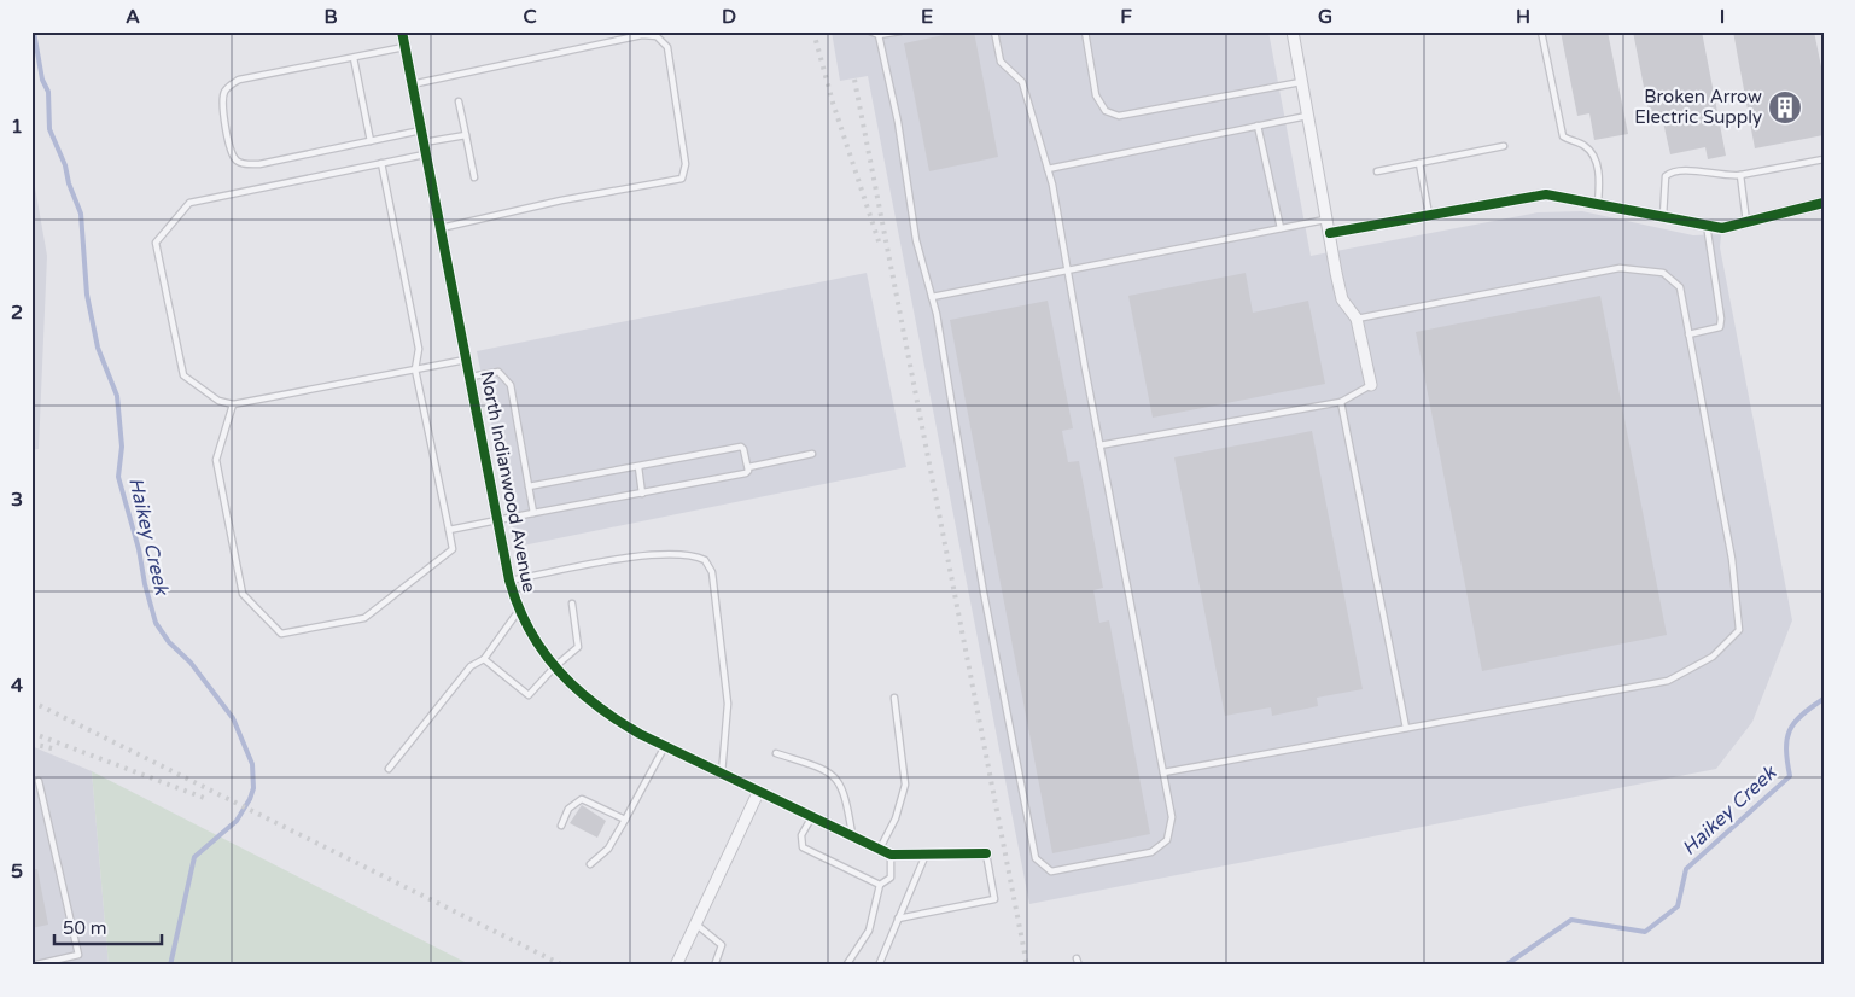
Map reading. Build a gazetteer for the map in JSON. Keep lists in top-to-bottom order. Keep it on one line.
{"streets":{"street":["North Indianwood Avenue"]},"water":["Haikey Creek"],"places":{"building":["Broken Arrow Electric Supply"]},"scale_bar":"50 m","grid":{"columns":["A","B","C","D","E","F","G","H","I"],"rows":["1","2","3","4","5"]}}
